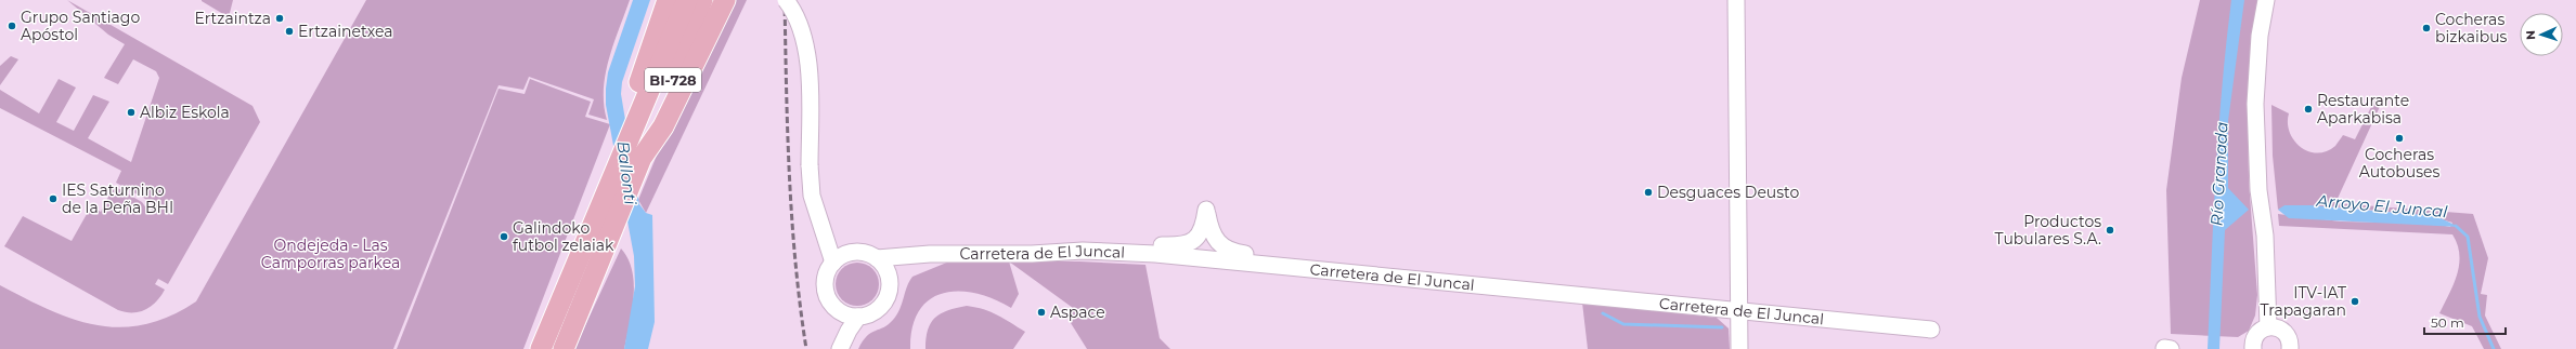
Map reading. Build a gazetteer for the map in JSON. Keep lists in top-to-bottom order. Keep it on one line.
{"streets":{"main road":["BI-728"],"street":["Carretera de El Juncal"]},"water":["Ballonti","Río Granada","Arroyo El Juncal"],"parks":["Ondejeda - Las Camporras parkea"],"places":["Ertzaintza","Grupo Santiago Apóstol","Cocheras bizkaibus","Ertzainetxea","Restaurante Aparkabisa","Albiz Eskola","Cocheras Autobuses","Desguaces Deusto","IES Saturnino de la Peña BHI","Productos Tubulares S.A.","Galindoko futbol zelaiak","ITV-IAT Trapagaran","Aspace"],"scale_bar":"50 m","north":"left"}
